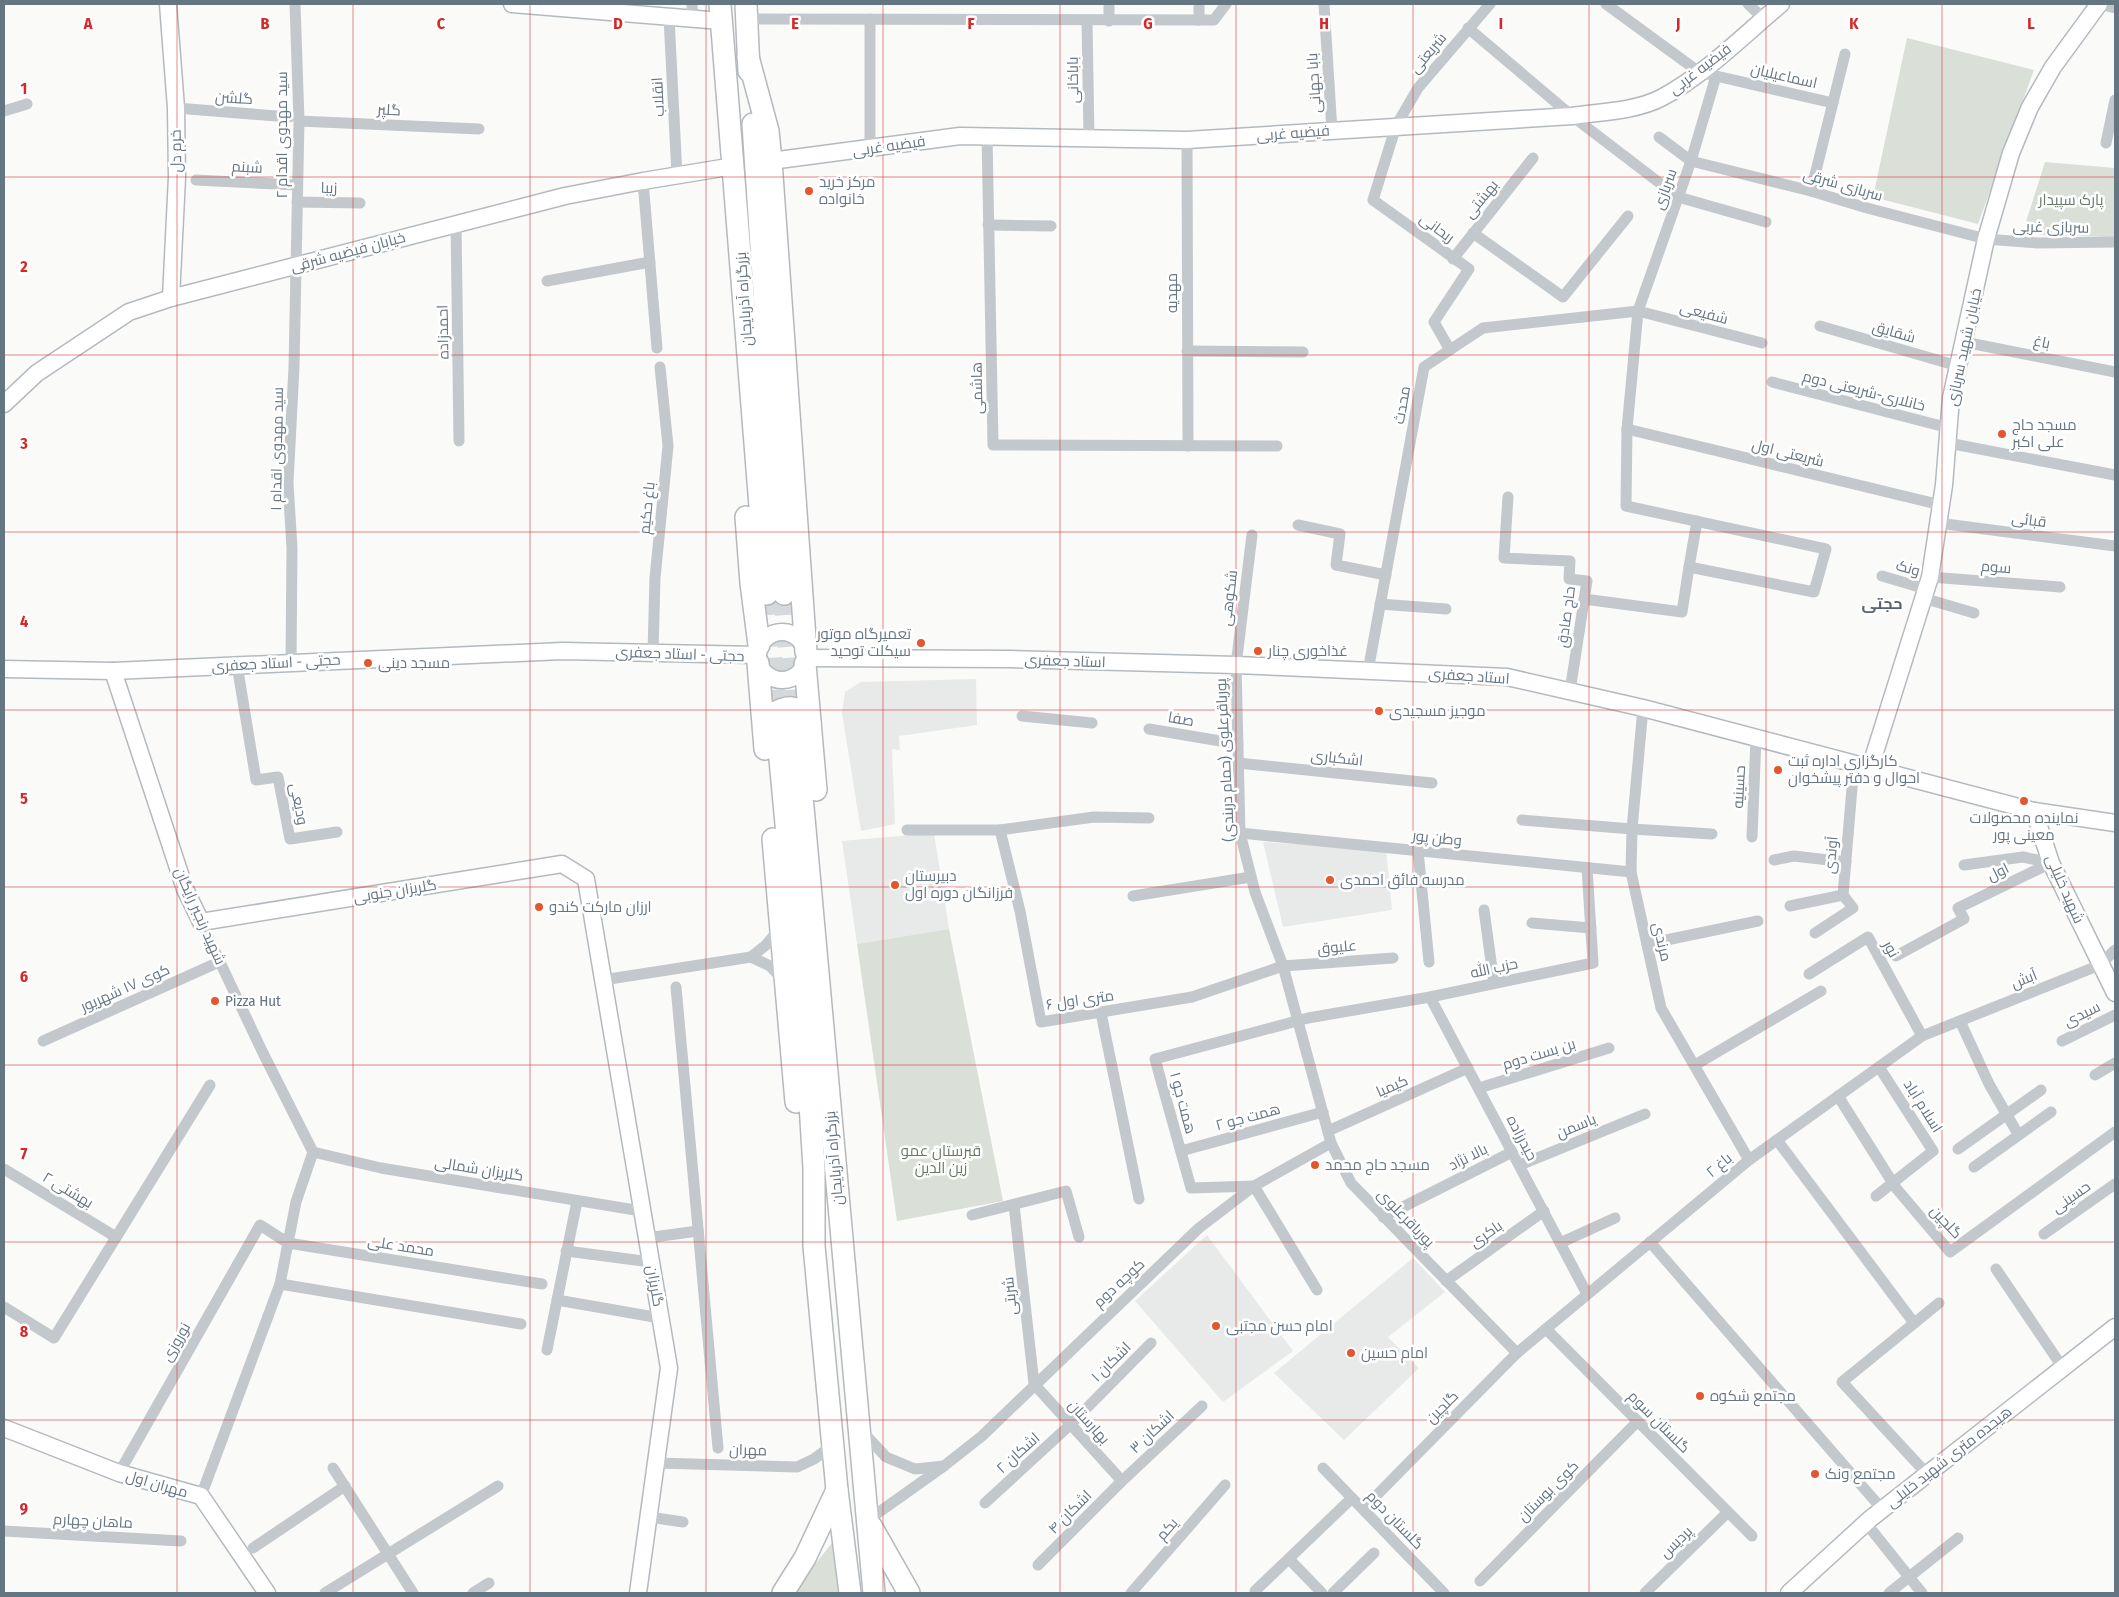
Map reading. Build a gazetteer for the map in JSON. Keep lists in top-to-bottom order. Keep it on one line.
{"streets":{"highway":["بزرگراه آذربایجان"],"street":["شریعتی","فیضیه غربی","اسماعیلیان","باباخانی","بابا جهانی","انقلاب","گلشن","گلپر","سید مهدوی اقدام ۲","خرم دل","شبنم","سربازی شرقی","زیبا","سربازی","بهشتی","سربازی غربی","ریحانی","خیابان فیضیه شرقی","مهدیه","شفیعی","احمدزاده","شقایق","باغ","خیابان شهید سربازی","هاشمی","خانلاری-شریعتی دوم","محدث","سید مهدوی اقدام ۱","شریعتی اول","باغ حکیم","قبائی","سوم","ونک","شکوهی","حاج صادق","حجتی - استاد جعفری","استاد جعفری","صفا","اشکباری","پورباقرعلوی (حمام دربندی)","حسینیه","ودیعی","وطن پور","آوندی","اول","شهید خلیلی","گلریزان جنوبی","شهید رنجبر رایگان","مرندی","علیوق","نور","حزب الله","آبش","کوی ۱۷ شهریور","۶ متری اول","سیدی","بن بست دوم","کیمیا","همت جو ۱","اسلام آباد","همت جو ۲","یاسمن","حیدرزاده","بالا نژاد","باغ ۲","گلریزان شمالی","بهشتی ۲","حسینی","پورباقرعلوی","گلچین","باکری","محمد علی","کوچه دوم","گلریزان","شربتی","نوروزی","اشکان ۱","بهارستان","گلستان سوم","اشکان ۳","مهران","اشکان ۲","هیجده متری شهید خلیلی","مهران اول","کوی بوستان","اشکان ۴","گلستان دوم","ماهان چهارم","یکم","پردیس"]},"crossings":[["شریعتی","فیضیه غربی"],["شریعتی","ریحانی"],["فیضیه غربی","اسماعیلیان"],["فیضیه غربی","باباخانی"],["فیضیه غربی","بابا جهانی"],["فیضیه غربی","ریحانی"],["فیضیه غربی","مهدیه"],["فیضیه غربی","هاشمی"],["اسماعیلیان","سربازی"],["انقلاب","خیابان فیضیه شرقی"],["گلشن","گلپر"],["گلشن","سید مهدوی اقدام ۲"],["گلشن","خرم دل"],["گلپر","سید مهدوی اقدام ۲"],["سید مهدوی اقدام ۲","شبنم"],["سید مهدوی اقدام ۲","زیبا"],["سید مهدوی اقدام ۲","خیابان فیضیه شرقی"],["سید مهدوی اقدام ۲","سید مهدوی اقدام ۱"],["خرم دل","خیابان فیضیه شرقی"],["سربازی شرقی","سربازی"],["سربازی شرقی","سربازی غربی"],["سربازی شرقی","خیابان شهید سربازی"],["سربازی","شفیعی"],["سربازی","محدث"],["سربازی","شریعتی اول"],["بهشتی","ریحانی"],["سربازی غربی","خیابان شهید سربازی"],["ریحانی","محدث"],["خیابان فیضیه شرقی","احمدزاده"],["خیابان فیضیه شرقی","سید مهدوی اقدام ۱"],["مهدیه","هاشمی"],["بزرگراه آذربایجان","کوچه دوم"],["بزرگراه آذربایجان","مهران"],["شفیعی","محدث"],["شقایق","خیابان شهید سربازی"],["باغ","خیابان شهید سربازی"],["خیابان شهید سربازی","خانلاری-شریعتی دوم"],["خیابان شهید سربازی","شریعتی اول"],["خیابان شهید سربازی","قبائی"],["خیابان شهید سربازی","سوم"],["خیابان شهید سربازی","ونک"],["خیابان شهید سربازی","استاد جعفری"],["محدث","استاد جعفری"],["سید مهدوی اقدام ۱","حجتی - استاد جعفری"],["باغ حکیم","حجتی - استاد جعفری"],["سوم","ونک"],["شکوهی","استاد جعفری"],["شکوهی","پورباقرعلوی (حمام دربندی)"],["حاج صادق","استاد جعفری"],["حجتی - استاد جعفری","استاد جعفری"],["حجتی - استاد جعفری","ودیعی"],["حجتی - استاد جعفری","شهید رنجبر رایگان"],["استاد جعفری","پورباقرعلوی (حمام دربندی)"],["استاد جعفری","حسینیه"],["استاد جعفری","آوندی"],["استاد جعفری","شهید خلیلی"],["استاد جعفری","مرندی"],["صفا","پورباقرعلوی (حمام دربندی)"],["اشکباری","پورباقرعلوی (حمام دربندی)"],["پورباقرعلوی (حمام دربندی)","وطن پور"],["پورباقرعلوی (حمام دربندی)","علیوق"],["پورباقرعلوی (حمام دربندی)","حزب الله"],["پورباقرعلوی (حمام دربندی)","۶ متری اول"],["پورباقرعلوی (حمام دربندی)","همت جو ۱"],["پورباقرعلوی (حمام دربندی)","پورباقرعلوی"],["وطن پور","مرندی"],["وطن پور","حزب الله"],["اول","شهید خلیلی"],["شهید خلیلی","آبش"],["گلریزان جنوبی","شهید رنجبر رایگان"],["گلریزان جنوبی","گلریزان"],["شهید رنجبر رایگان","کوی ۱۷ شهریور"],["شهید رنجبر رایگان","گلریزان شمالی"],["مرندی","باغ ۲"],["علیوق","۶ متری اول"],["نور","آبش"],["نور","باغ ۲"],["حزب الله","همت جو ۱"],["حزب الله","حیدرزاده"],["حزب الله","پورباقرعلوی"],["آبش","باغ ۲"],["بن بست دوم","حیدرزاده"],["کیمیا","حیدرزاده"],["کیمیا","پورباقرعلوی"],["کیمیا","کوچه دوم"],["همت جو ۱","همت جو ۲"],["همت جو ۱","پورباقرعلوی"],["همت جو ۱","کوچه دوم"],["اسلام آباد","باغ ۲"],["اسلام آباد","گلچین"],["همت جو ۲","پورباقرعلوی"],["یاسمن","حیدرزاده"],["حیدرزاده","بالا نژاد"],["حیدرزاده","باغ ۲"],["حیدرزاده","باکری"],["بالا نژاد","پورباقرعلوی"],["باغ ۲","گلچین"],["باغ ۲","گلستان سوم"],["گلریزان شمالی","گلریزان"],["پورباقرعلوی","گلچین"],["پورباقرعلوی","باکری"],["پورباقرعلوی","کوچه دوم"],["گلچین","گلستان سوم"],["گلچین","گلستان دوم"],["محمد علی","نوروزی"],["کوچه دوم","شربتی"],["کوچه دوم","بهارستان"],["گلریزان","مهران"],["شربتی","بهارستان"],["نوروزی","مهران اول"],["اشکان ۱","بهارستان"],["اشکان ۱","اشکان ۲"],["بهارستان","اشکان ۳"],["بهارستان","اشکان ۲"],["بهارستان","اشکان ۴"],["گلستان سوم","کوی بوستان"],["گلستان سوم","پردیس"],["اشکان ۳","اشکان ۴"]],"districts":["حجتی"],"parks":["پارک سپیدار","قبرستان عمو زین الدین"],"places":["مرکز خرید خانواده","مسجد حاج علی اکبر","تعمیرگاه موتور سیکلت توحید","غذاخوری چنار","مسجد دینی","موجیز مسجیدی","کارگزاری اداره ثبت احوال و دفتر پیشخوان","نماینده محصولات معینی پور","مدرسه فائق احمدی","دبیرستان فرزانگان دوره اول","ارزان مارکت کندو","Pizza Hut","مسجد حاج محمد","امام حسن مجتبی","امام حسین","مجتمع شکوه","مجتمع ونک"],"grid":{"columns":["A","B","C","D","E","F","G","H","I","J","K","L"],"rows":["1","2","3","4","5","6","7","8","9"]}}
